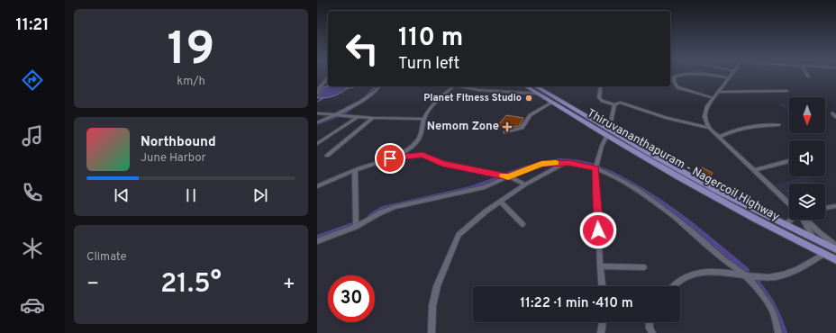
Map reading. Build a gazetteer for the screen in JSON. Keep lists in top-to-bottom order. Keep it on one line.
{"streets":{"main road":["Thiruvananthapuram - Nagercoil Highway"]},"places":{"other":["Planet Fitness Studio"],"health":["Nemom Zone"]},"north":"bottom","page":{"tabs":"11:21","tile":[["19","km/h"],"Climate"],"turn":["110 m","Turn left"],"song":["Northbound","June Harbor"],"heat":["−","21.5°","+"],"limit":"30","trip":"11:22 · 1 min · 410 m"}}
